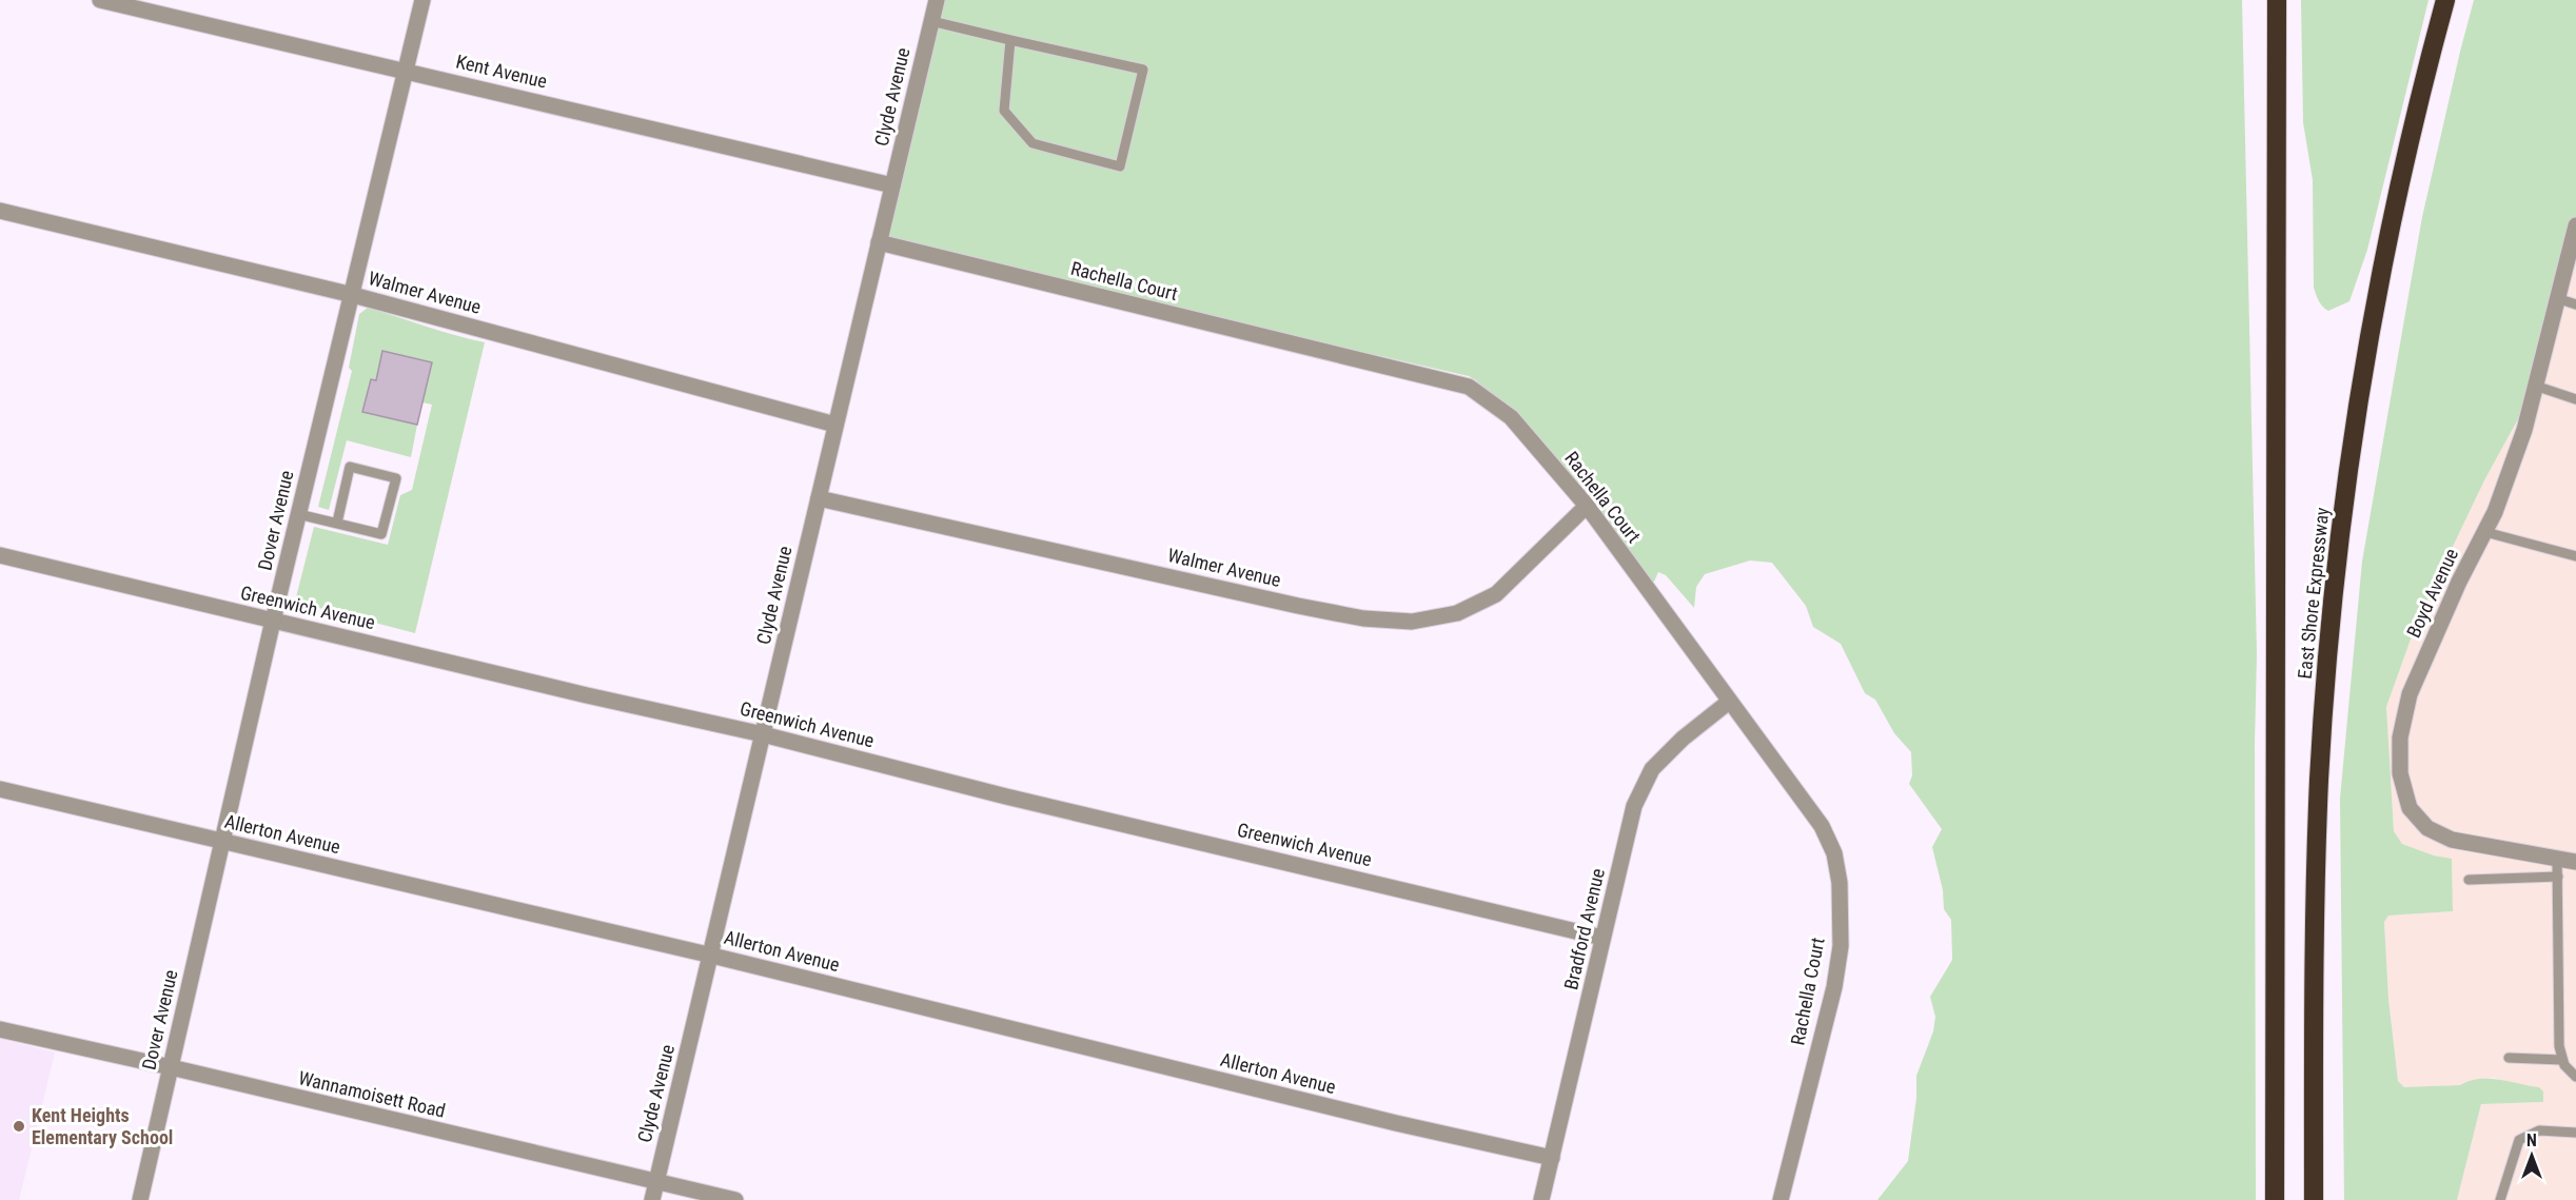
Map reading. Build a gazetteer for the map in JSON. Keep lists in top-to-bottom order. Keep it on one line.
{"streets":{"highway":["East Shore Expressway"],"street":["Kent Avenue","Clyde Avenue","Rachella Court","Walmer Avenue","Dover Avenue","Boyd Avenue","Greenwich Avenue","Allerton Avenue","Bradford Avenue","Wannamoisett Road"]},"crossings":[["Kent Avenue","Clyde Avenue"],["Kent Avenue","Dover Avenue"],["Clyde Avenue","Rachella Court"],["Clyde Avenue","Walmer Avenue"],["Clyde Avenue","Greenwich Avenue"],["Clyde Avenue","Allerton Avenue"],["Clyde Avenue","Wannamoisett Road"],["Rachella Court","Walmer Avenue"],["Rachella Court","Bradford Avenue"],["Walmer Avenue","Dover Avenue"],["Dover Avenue","Greenwich Avenue"],["Dover Avenue","Allerton Avenue"],["Dover Avenue","Wannamoisett Road"],["Greenwich Avenue","Bradford Avenue"],["Allerton Avenue","Bradford Avenue"]],"places":["Kent Heights Elementary School"],"north":"top"}
